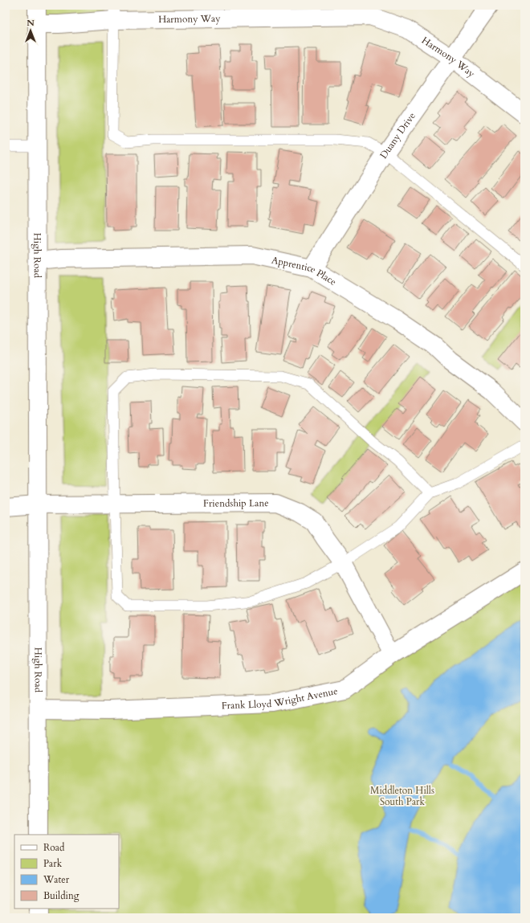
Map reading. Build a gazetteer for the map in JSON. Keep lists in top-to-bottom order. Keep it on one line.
{"streets":{"street":["Harmony Way","Duany Drive","High Road","Apprentice Place","Friendship Lane","Frank Lloyd Wright Avenue"]},"crossings":[["Harmony Way","Duany Drive"],["Harmony Way","High Road"],["Duany Drive","Apprentice Place"],["High Road","Apprentice Place"],["High Road","Friendship Lane"],["High Road","Frank Lloyd Wright Avenue"],["Friendship Lane","Frank Lloyd Wright Avenue"]],"parks":["Middleton Hills South Park"],"legend":["Road","Park","Water","Building"],"north":"top"}
